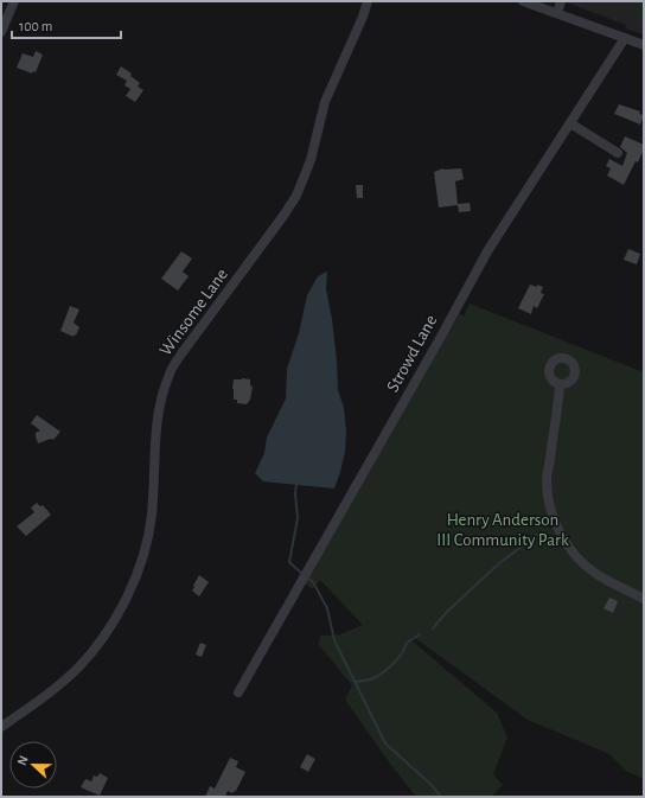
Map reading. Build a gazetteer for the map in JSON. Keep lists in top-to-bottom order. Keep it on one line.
{"streets":{"street":["Winsome Lane","Strowd Lane"]},"parks":["Henry Anderson III Community Park"],"scale_bar":"100 m","north":"left"}
